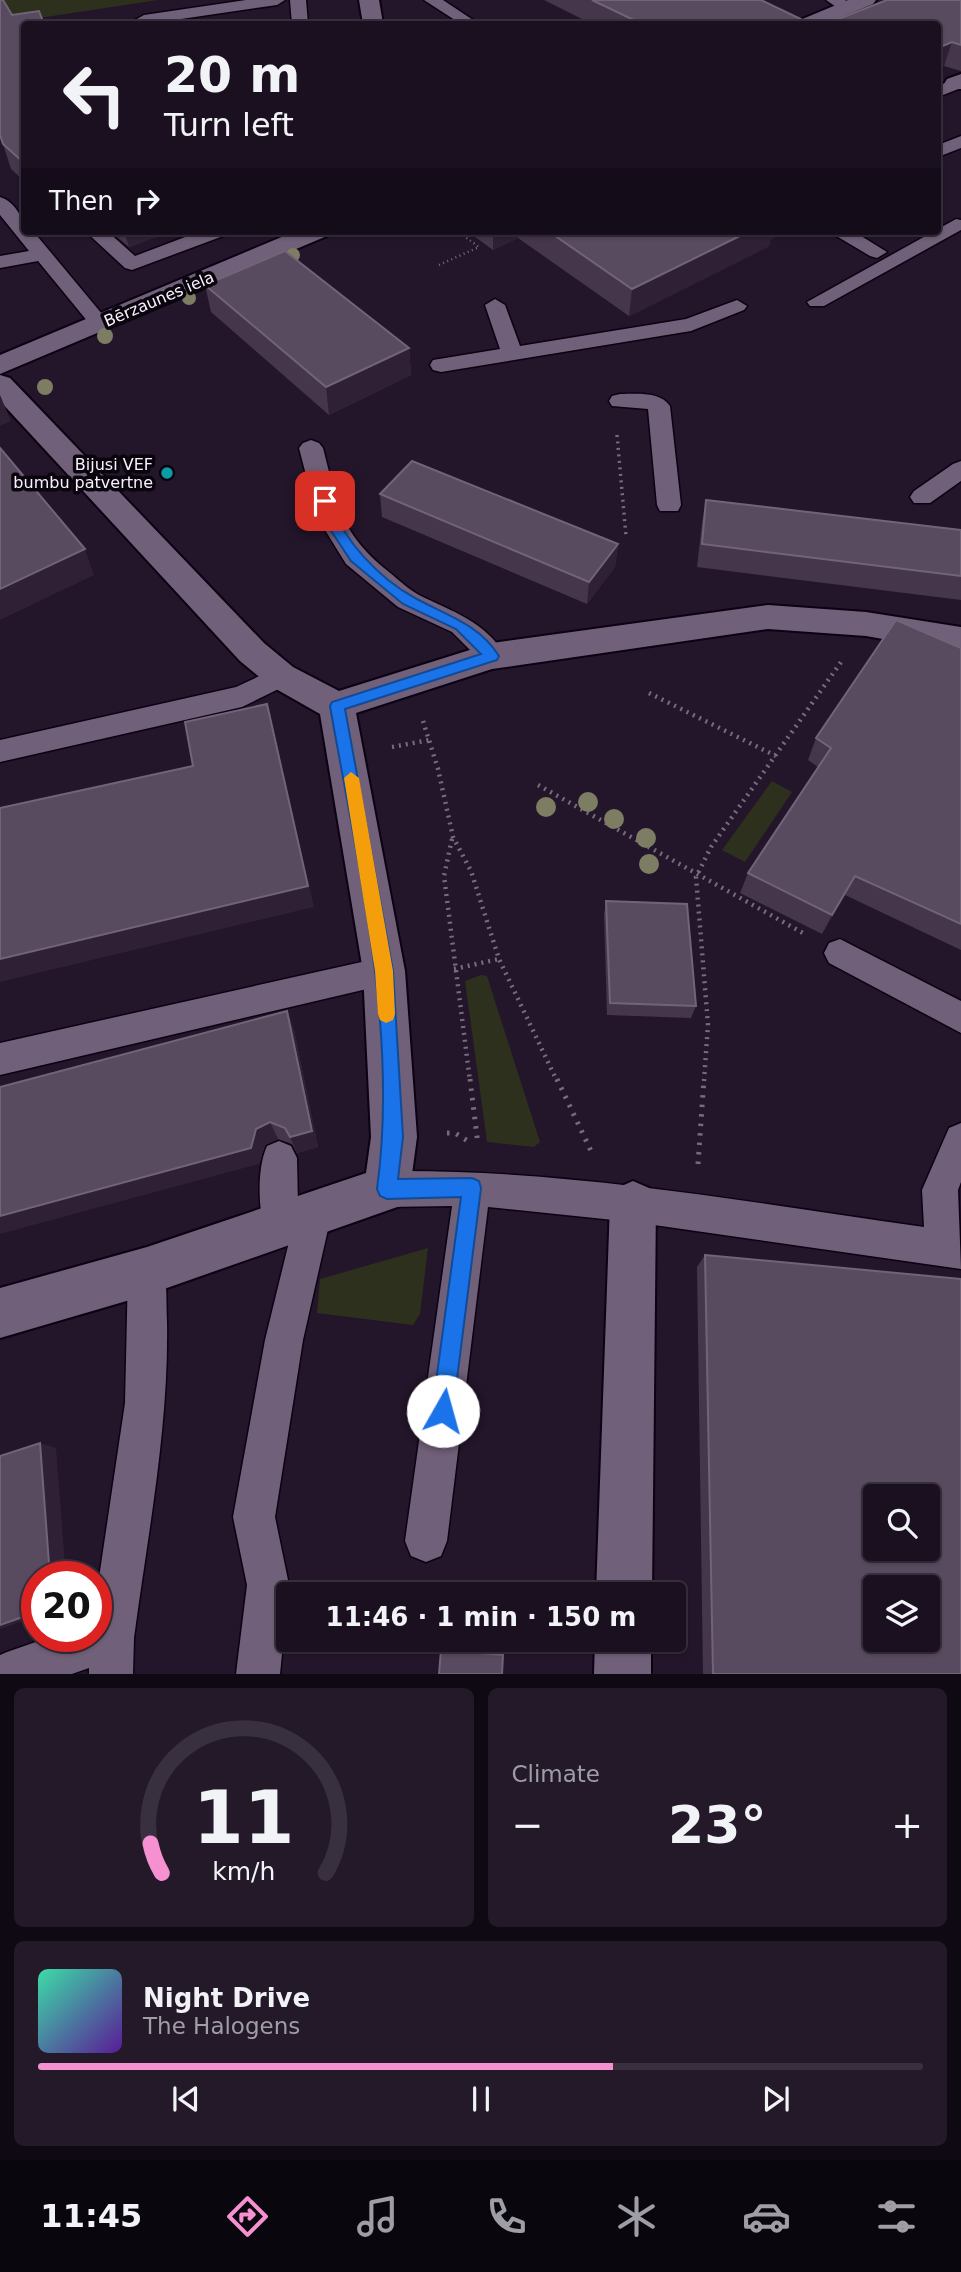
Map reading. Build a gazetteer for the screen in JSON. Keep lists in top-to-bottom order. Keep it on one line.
{"streets":{"street":["Bērzaunes iela"]},"places":["Bijusi VEF bumbu patvertne"],"page":{"turn":["20 m","Turn left"],"then":"Then","limit":"20","trip":"11:46 · 1 min · 150 m","tile":"Climate","heat":["−","23°","+"],"song":["Night Drive","The Halogens"],"tabs":"11:45","gauge":["11","km/h"]}}
